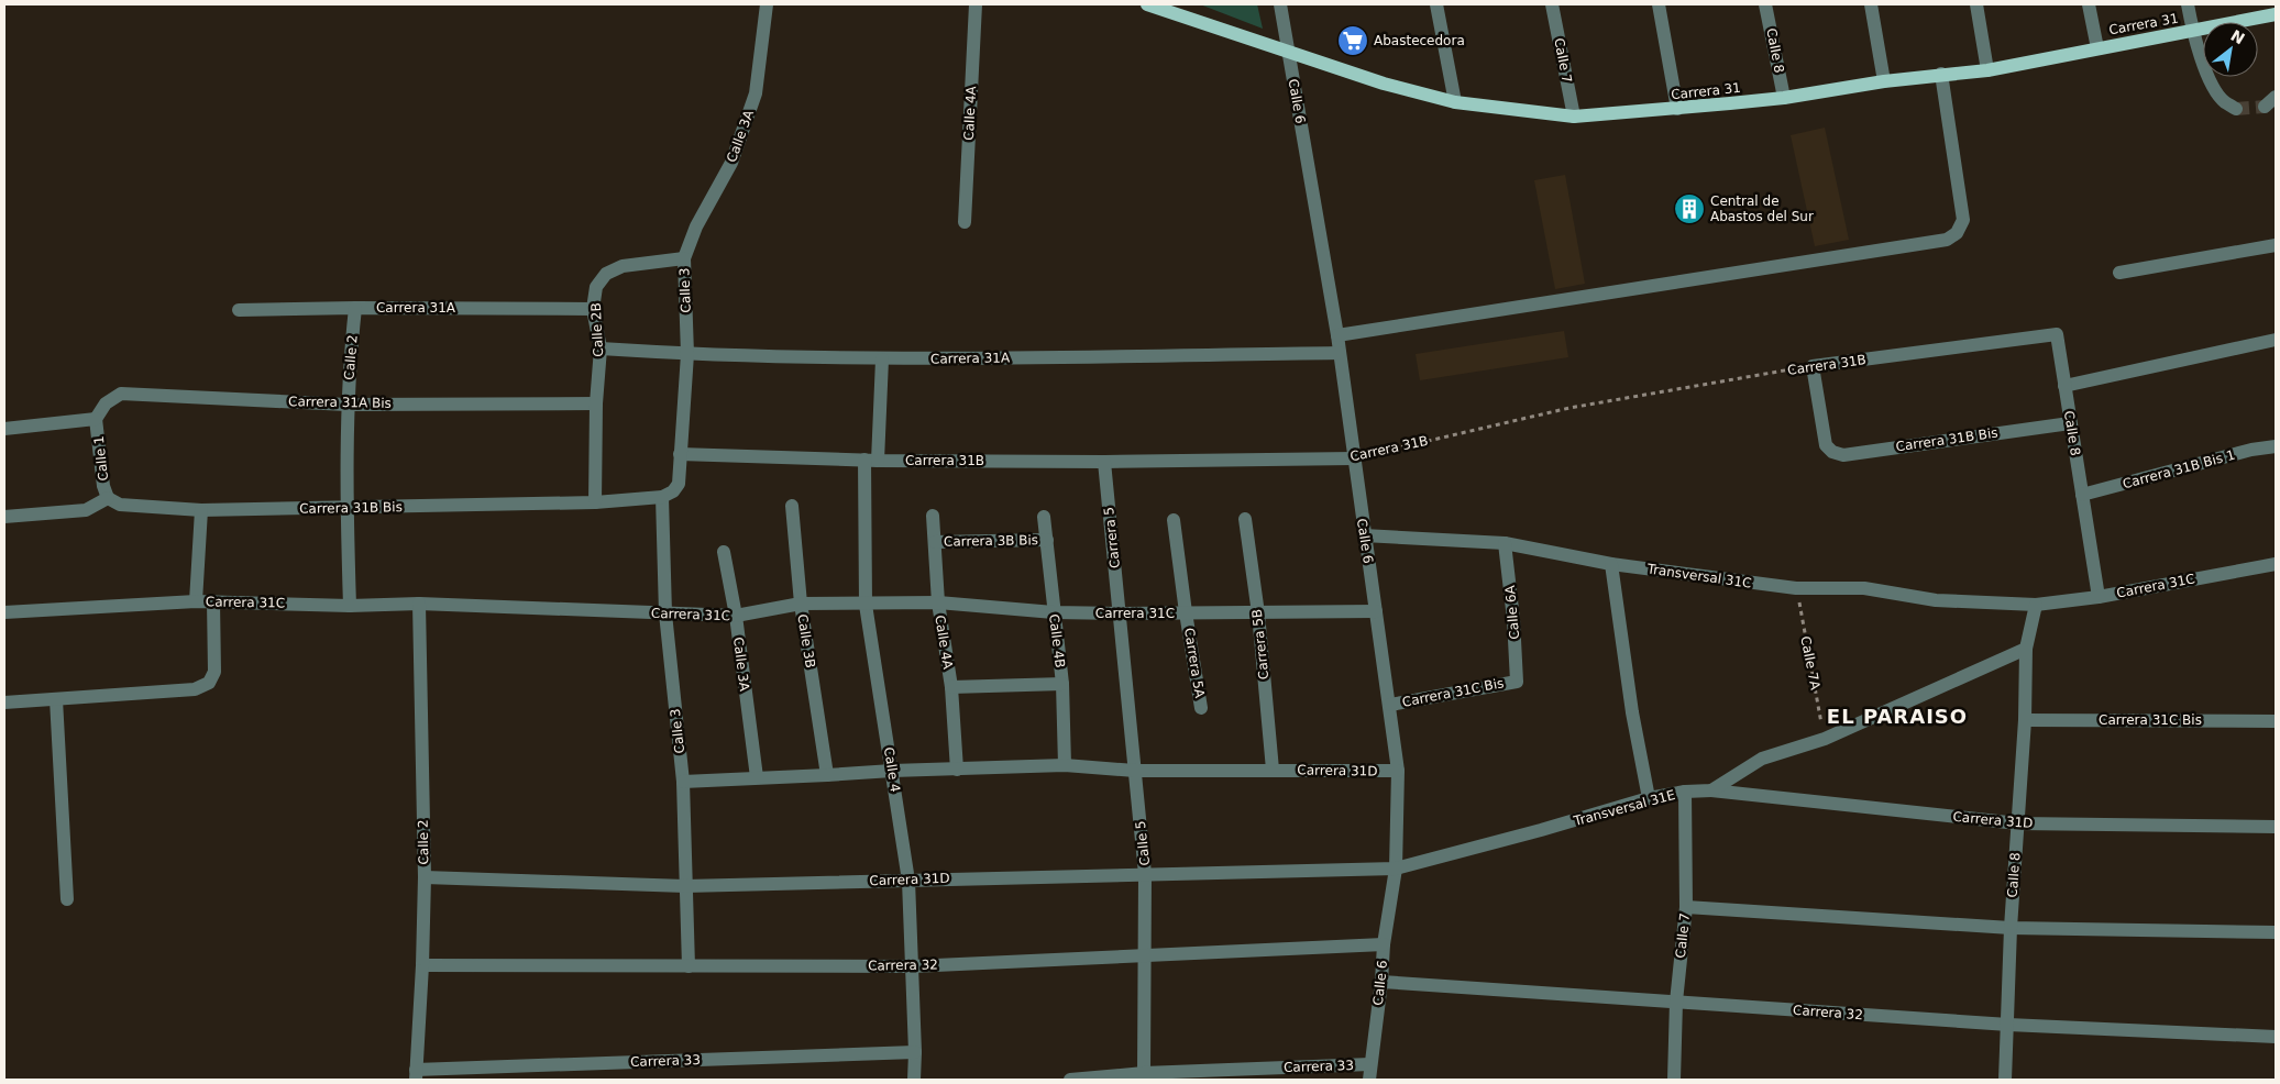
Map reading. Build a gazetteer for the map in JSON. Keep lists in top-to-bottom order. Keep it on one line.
{"streets":{"main road":["Carrera 31"],"street":["Calle 8","Calle 7","Calle 6","Calle 4A","Calle 3A","Calle 3","Carrera 31A","Calle 2B","Calle 2","Carrera 31B","Carrera 31A Bis","Carrera 31B Bis","Calle 1","Carrera 31B Bis 1","Carrera 5","Carrera 3B Bis","Transversal 31C","Carrera 31C","Calle 6A","Calle 3B","Calle 4B","Carrera 5B","Carrera 5A","Carrera 31C Bis","Calle 4","Carrera 31D","Transversal 31E","Calle 5","Carrera 32","Carrera 33"],"path":["Calle 7A"]},"crossings":[["Carrera 31","Calle 8"],["Carrera 31","Calle 7"],["Carrera 31","Calle 6"],["Calle 8","Carrera 31B"],["Calle 8","Carrera 31B Bis"],["Calle 8","Carrera 31B Bis 1"],["Calle 8","Transversal 31C"],["Calle 8","Carrera 31C"],["Calle 8","Carrera 31C Bis"],["Calle 8","Carrera 31D"],["Calle 8","Transversal 31E"],["Calle 8","Carrera 32"],["Calle 7","Transversal 31E"],["Calle 7","Carrera 32"],["Calle 6","Carrera 31A"],["Calle 6","Carrera 31B"],["Calle 6","Transversal 31C"],["Calle 6","Carrera 31C"],["Calle 6","Carrera 31C Bis"],["Calle 6","Carrera 31D"],["Calle 6","Transversal 31E"],["Calle 6","Carrera 32"],["Calle 6","Carrera 33"],["Calle 4A","Carrera 3B Bis"],["Calle 4A","Carrera 31C"],["Calle 4A","Carrera 31D"],["Calle 3A","Calle 3"],["Calle 3A","Calle 2B"],["Calle 3A","Carrera 31C"],["Calle 3A","Carrera 31D"],["Calle 3","Carrera 31A"],["Calle 3","Calle 2B"],["Calle 3","Carrera 31B"],["Calle 3","Carrera 31B Bis"],["Calle 3","Carrera 31C"],["Calle 3","Carrera 31D"],["Calle 3","Carrera 32"],["Carrera 31A","Calle 2B"],["Carrera 31A","Calle 2"],["Carrera 31A","Calle 4"],["Calle 2B","Carrera 31A Bis"],["Calle 2B","Carrera 31B Bis"],["Calle 2","Carrera 31A Bis"],["Calle 2","Carrera 31B Bis"],["Calle 2","Carrera 31C"],["Calle 2","Carrera 31D"],["Calle 2","Carrera 32"],["Calle 2","Carrera 33"],["Carrera 31B","Carrera 31B Bis"],["Carrera 31B","Carrera 5"],["Carrera 31B","Calle 4"],["Carrera 31A Bis","Calle 1"],["Carrera 31B Bis","Calle 1"],["Carrera 5","Carrera 31C"],["Carrera 5","Calle 5"],["Carrera 3B Bis","Calle 4B"],["Transversal 31C","Carrera 31C"],["Transversal 31C","Calle 6A"],["Transversal 31C","Calle 7A"],["Carrera 31C","Calle 3B"],["Carrera 31C","Calle 4B"],["Carrera 31C","Carrera 5B"],["Carrera 31C","Carrera 5A"],["Carrera 31C","Calle 4"],["Carrera 31C","Calle 5"],["Calle 6A","Carrera 31C Bis"],["Calle 3B","Carrera 31D"],["Calle 4B","Carrera 31D"],["Carrera 5B","Carrera 31D"],["Calle 7A","Transversal 31E"],["Calle 4","Carrera 31D"],["Calle 4","Carrera 32"],["Calle 4","Carrera 33"],["Carrera 31D","Transversal 31E"],["Carrera 31D","Calle 5"],["Calle 5","Carrera 32"],["Calle 5","Carrera 33"]],"districts":["EL PARAISO"],"places":{"supermarket":["Abastecedora"],"building":["Central de Abastos del Sur"]},"north":"top right"}
